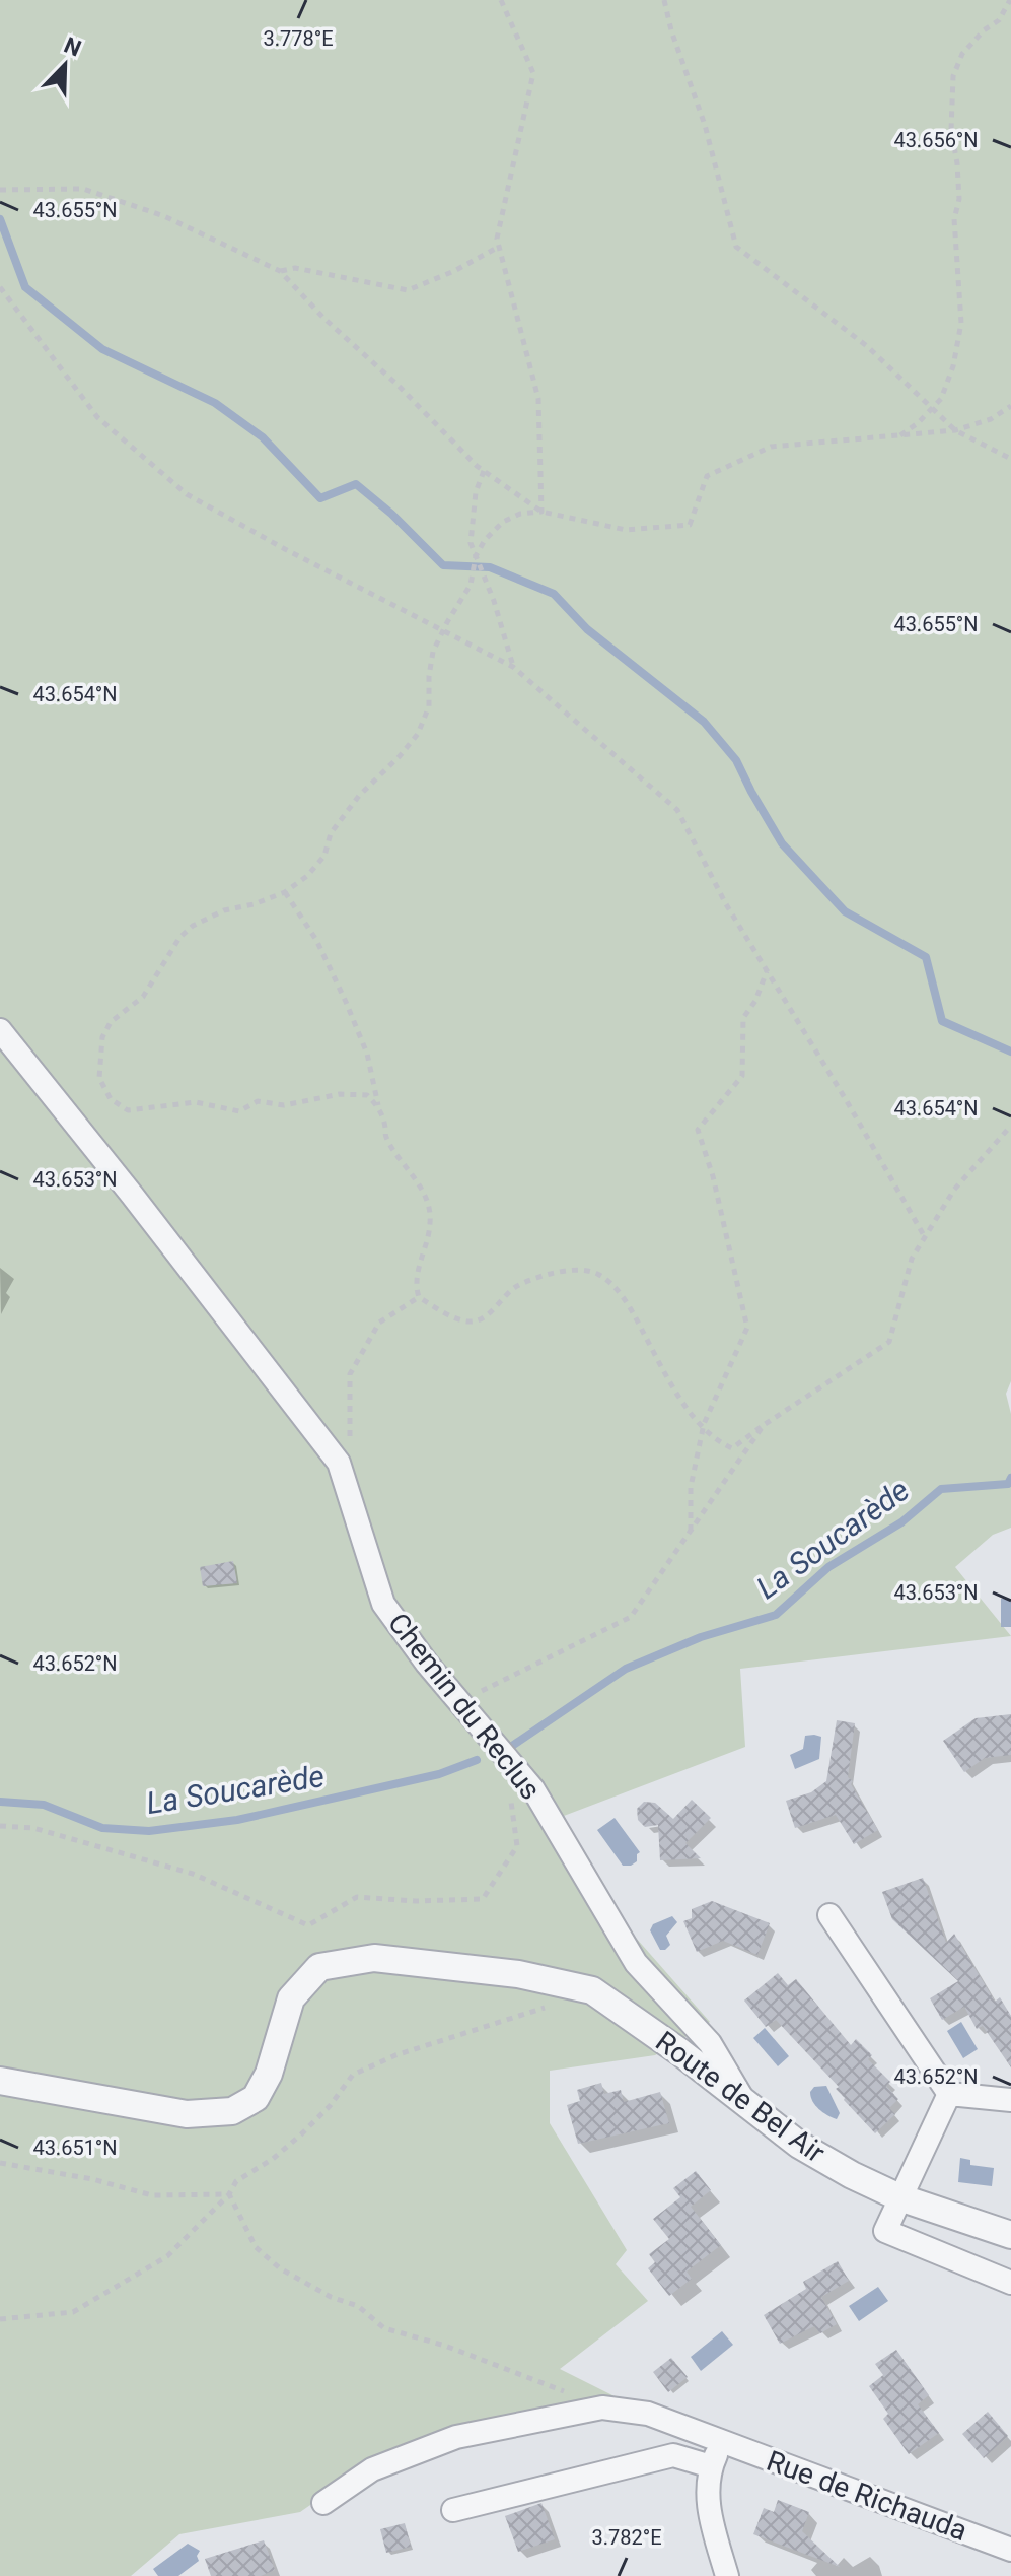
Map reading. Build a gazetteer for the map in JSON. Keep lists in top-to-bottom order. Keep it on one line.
{"streets":{"street":["Chemin du Reclus","Route de Bel Air","Rue de Richauda"]},"crossings":[["Chemin du Reclus","Route de Bel Air"]],"water":["La Soucarède"],"north":"top right","coordinates":["3.778°E","43.656°N","43.655°N","43.654°N","43.653°N","43.652°N","43.651°N","3.782°E"]}
